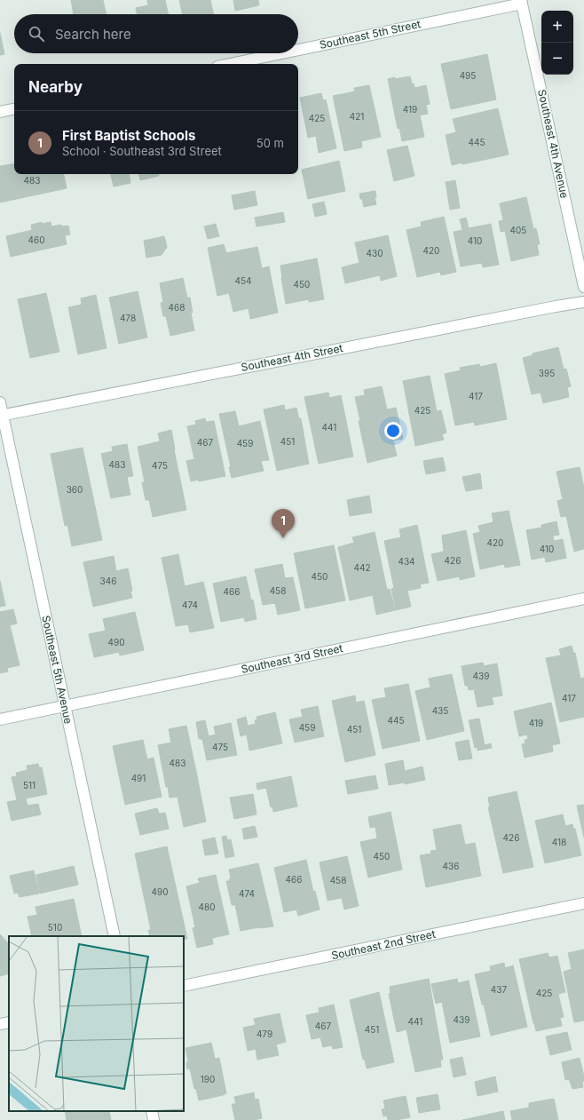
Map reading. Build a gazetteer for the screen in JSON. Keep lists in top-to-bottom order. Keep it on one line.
{"streets":{"street":["Southeast 5th Street","Southeast 4th Avenue","Southeast 4th Street","Southeast 3rd Street","Southeast 5th Avenue","Southeast 2nd Street"]},"crossings":[["Southeast 5th Street","Southeast 4th Avenue"],["Southeast 4th Street","Southeast 5th Avenue"],["Southeast 3rd Street","Southeast 5th Avenue"]],"house_numbers":["495","419","421","425","445","483","405","460","410","420","430","454","450","468","478","395","417","425","441","451","467","459","483","475","360","420","410","426","434","442","450","346","458","466","474","490","439","417","435","445","419","459","451","475","483","491","511","426","418","450","436","466","458","490","474","480","510","437","425","439","441","467","451","479","190"],"page":{"map_buttons":["+","−"],"search":"Search here","heading":"Nearby","list":[{"mark":"1","name":"First Baptist Schools","note":"School · Southeast 3rd Street","value":"50 m"}],"pins":"1"}}
